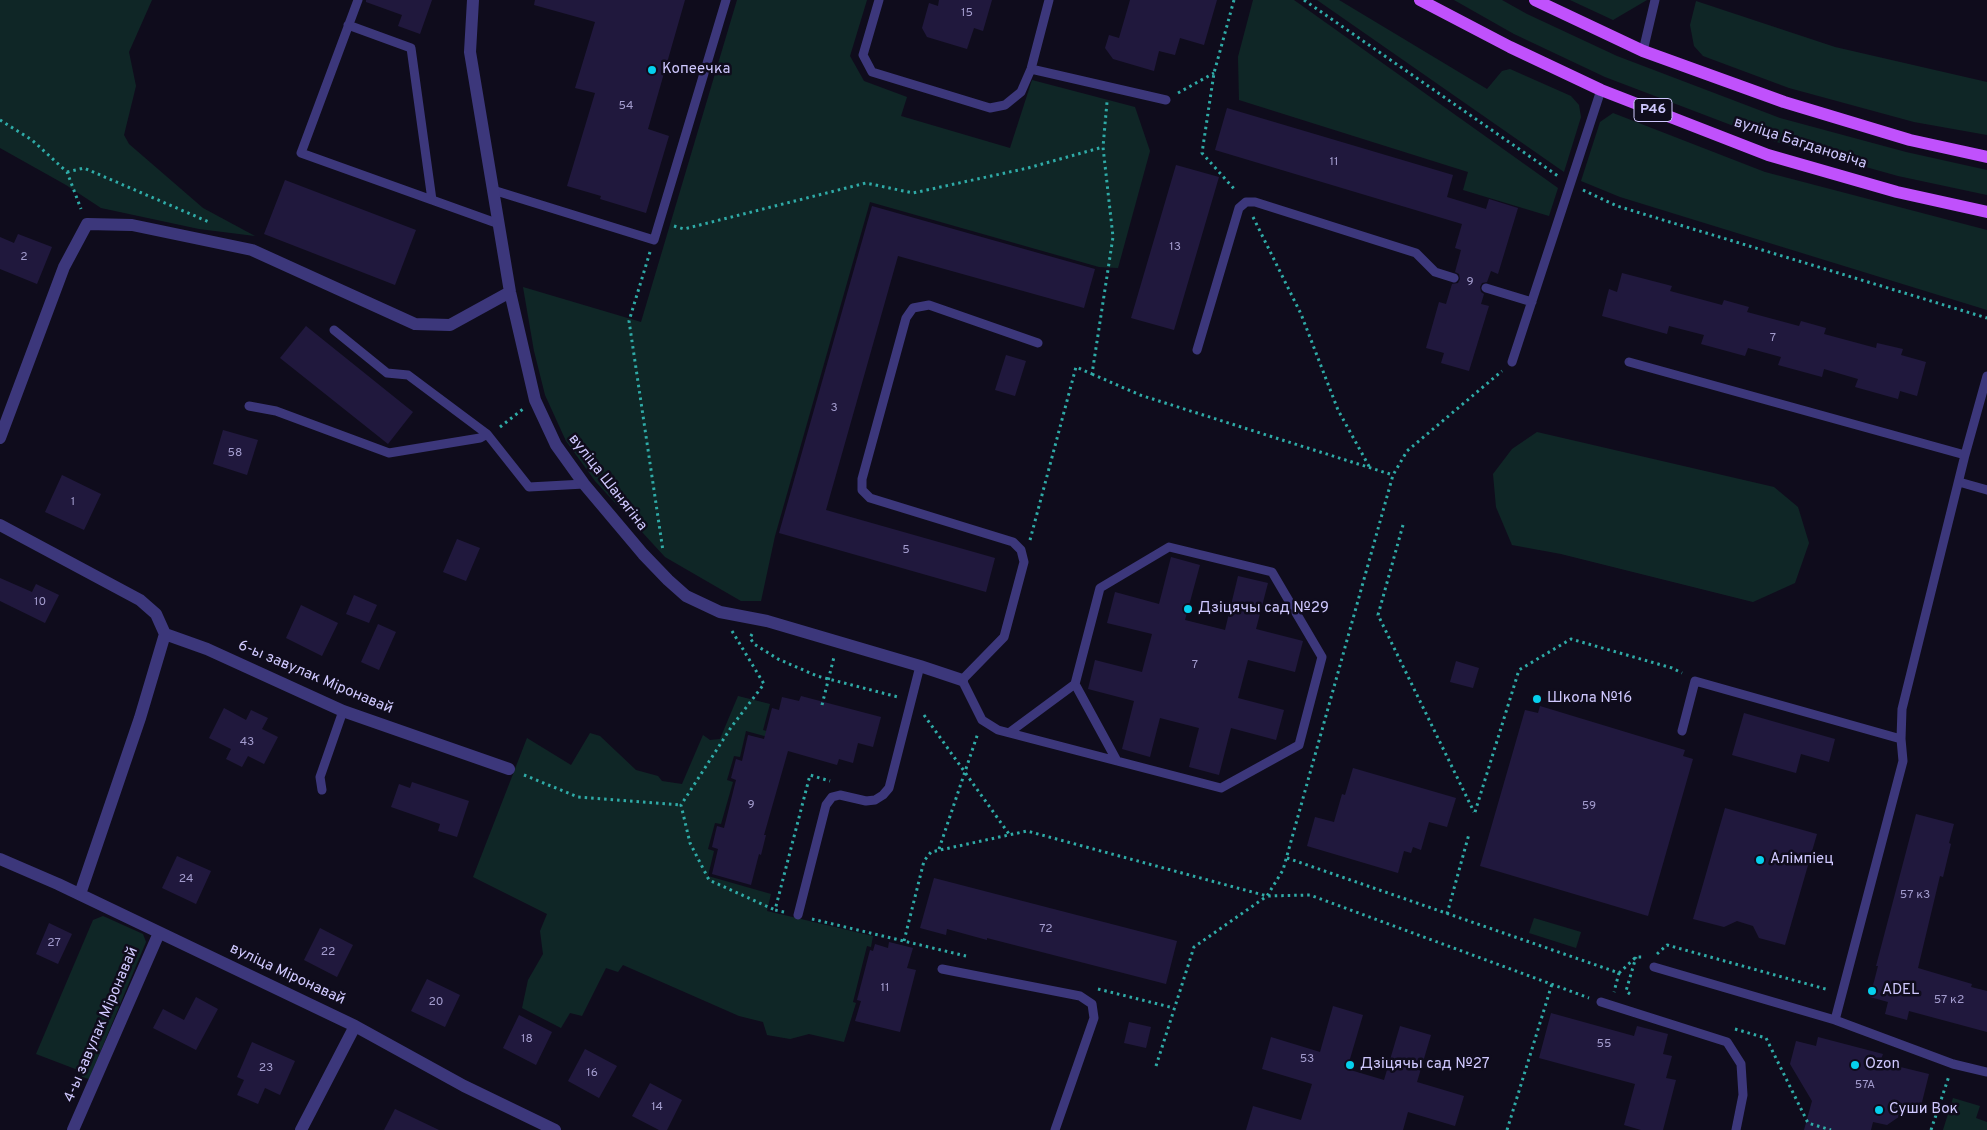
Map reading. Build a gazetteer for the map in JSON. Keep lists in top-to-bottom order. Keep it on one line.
{"streets":{"main road":["Р46","вуліца Багдановіча"],"street":["вуліца Шанягіна","6-ы завулак Міронавай","вуліца Міронавай","4-ы завулак Міронавай"]},"crossings":[["вуліца Міронавай","4-ы завулак Міронавай"]],"places":["Копеечка","Дзіцячы сад №29","Школа №16","Алімпіец","ADEL","Дзіцячы сад №27","Ozon","Суши Вок"],"house_numbers":["15","54","11","13","2","9","7","3","58","1","5","10","7","43","9","59","24","57 к3","72","27","22","11","57 к2","20","18","55","53","23","16","57А","14"]}
